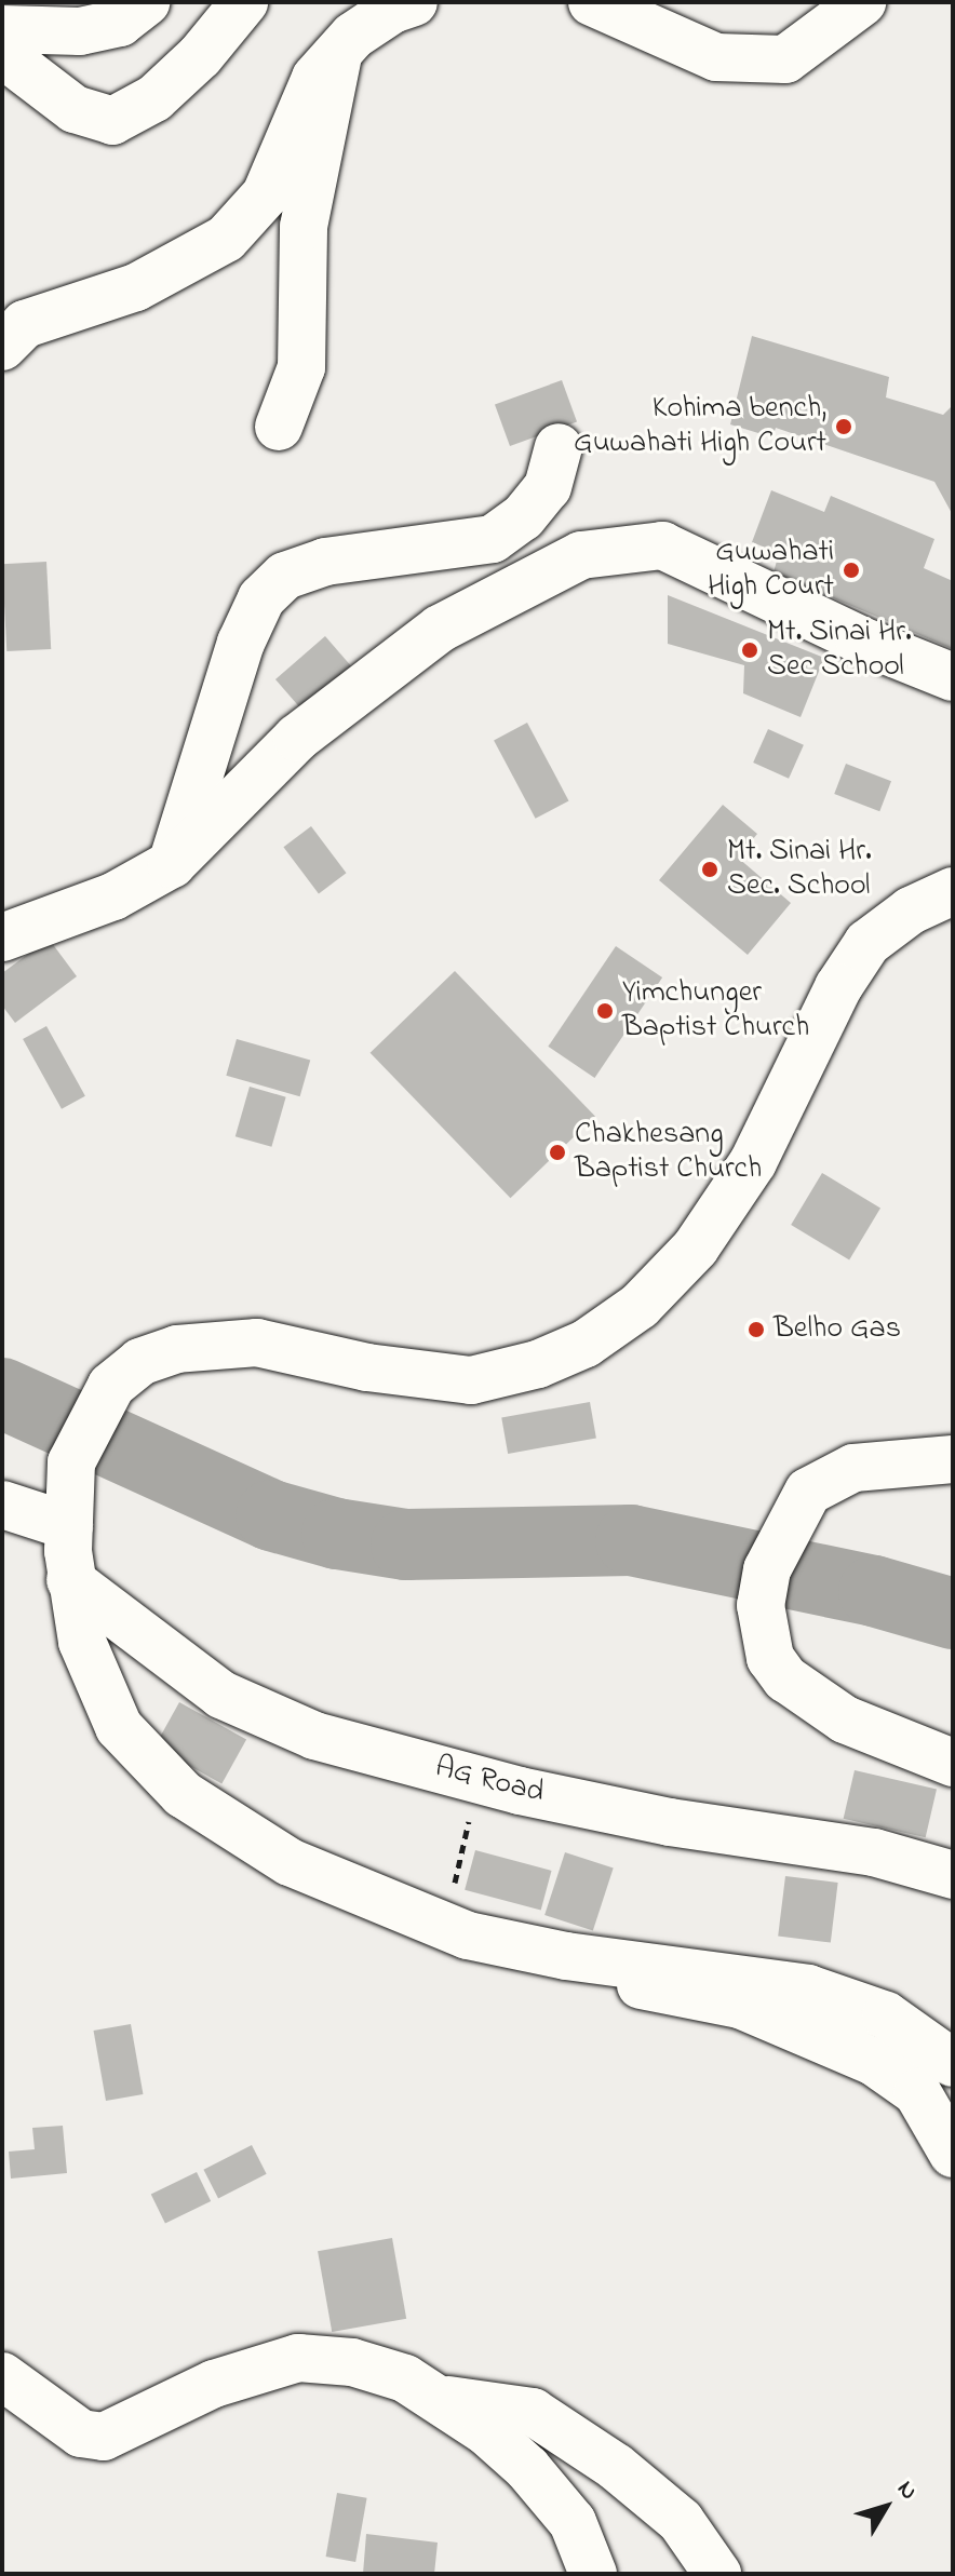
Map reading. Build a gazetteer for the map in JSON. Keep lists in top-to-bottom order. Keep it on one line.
{"streets":{"main road":["AG Road"]},"places":["Kohima bench, Guwahati High Court","Guwahati High Court","Mt. Sinai Hr. Sec School","Mt. Sinai Hr. Sec. School","Yimchunger Baptist Church","Chakhesang Baptist Church","Belho Gas"],"north":"top right"}
